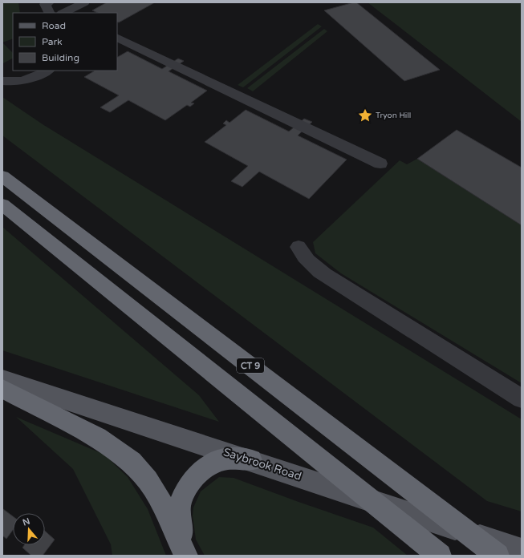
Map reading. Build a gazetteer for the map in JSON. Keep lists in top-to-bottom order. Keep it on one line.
{"streets":{"highway":["CT 9"],"main road":["Saybrook Road"]},"places":{"place":["Tryon Hill"]},"legend":["Road","Park","Building"],"north":"top"}
